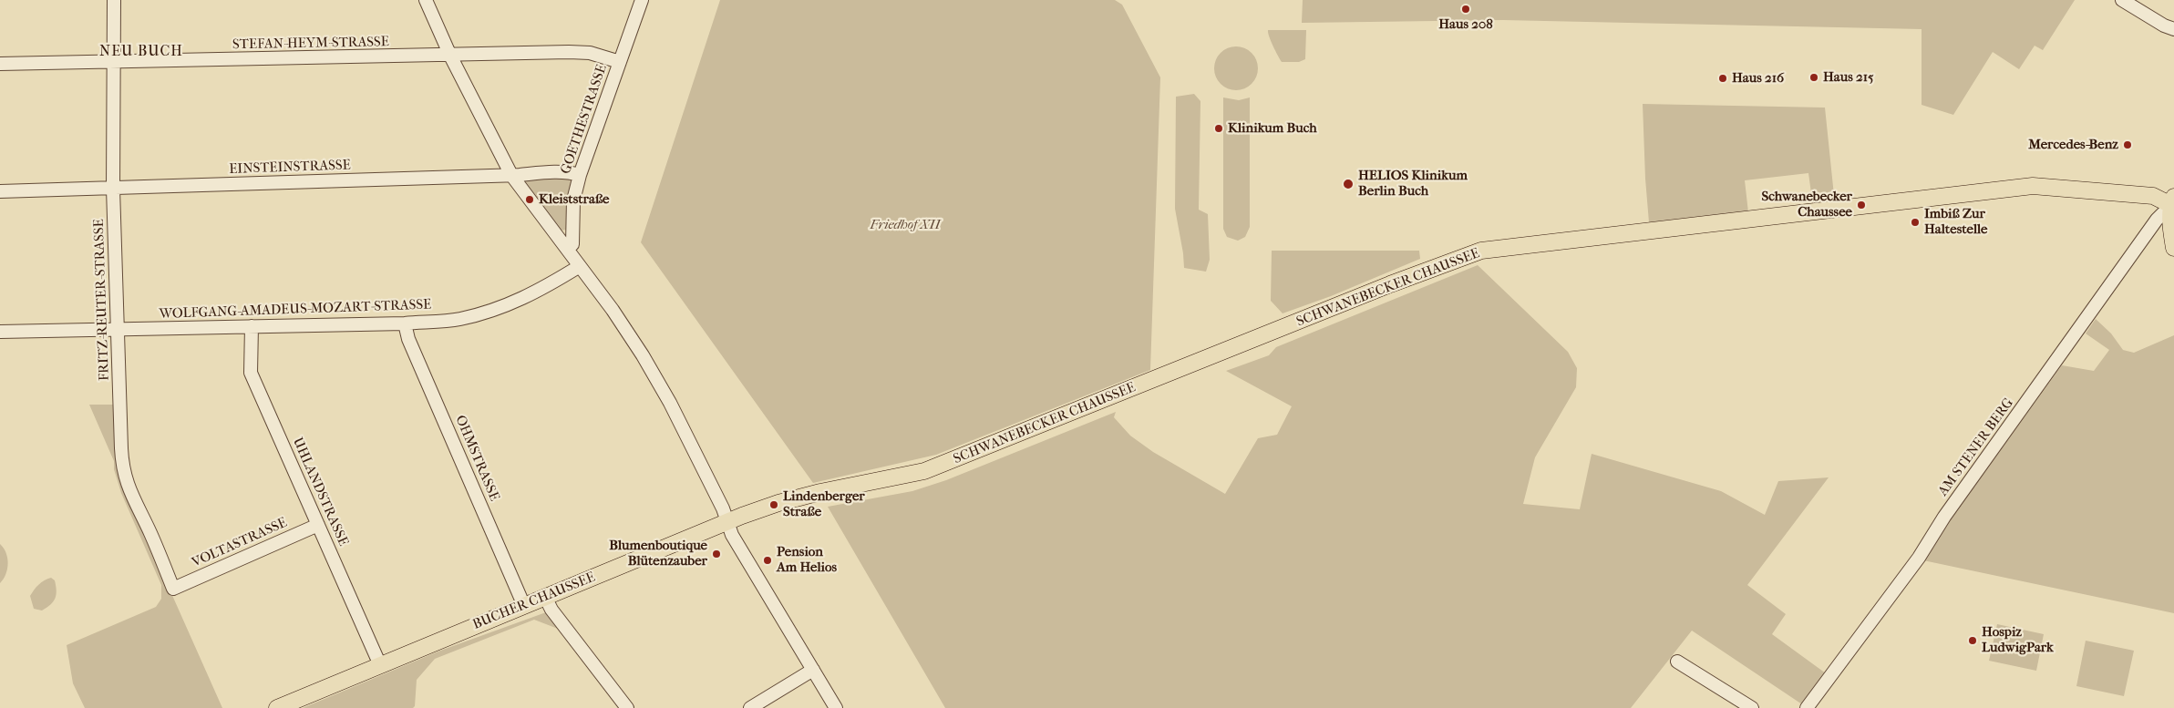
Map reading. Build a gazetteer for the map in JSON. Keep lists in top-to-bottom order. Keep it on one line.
{"streets":{"main road":["SCHWANEBECKER CHAUSSEE","BUCHER CHAUSSEE"],"street":["STEFAN-HEYM-STRASSE","GOETHESTRASSE","EINSTEINSTRASSE","FRITZ-REUTER-STRASSE","WOLFGANG-AMADEUS-MOZART-STRASSE","AM STENER BERG","OHMSTRASSE","UHLANDSTRASSE","VOLTASTRASSE"]},"crossings":[["STEFAN-HEYM-STRASSE","GOETHESTRASSE"],["STEFAN-HEYM-STRASSE","FRITZ-REUTER-STRASSE"],["GOETHESTRASSE","EINSTEINSTRASSE"],["EINSTEINSTRASSE","FRITZ-REUTER-STRASSE"],["SCHWANEBECKER CHAUSSEE","AM STENER BERG"],["SCHWANEBECKER CHAUSSEE","BUCHER CHAUSSEE"],["FRITZ-REUTER-STRASSE","WOLFGANG-AMADEUS-MOZART-STRASSE"],["FRITZ-REUTER-STRASSE","VOLTASTRASSE"],["WOLFGANG-AMADEUS-MOZART-STRASSE","OHMSTRASSE"],["WOLFGANG-AMADEUS-MOZART-STRASSE","UHLANDSTRASSE"],["OHMSTRASSE","BUCHER CHAUSSEE"],["UHLANDSTRASSE","VOLTASTRASSE"],["UHLANDSTRASSE","BUCHER CHAUSSEE"]],"districts":["NEU BUCH"],"parks":["Friedhof XII"],"places":["Haus 208","Haus 215","Haus 216","Klinikum Buch","Mercedes-Benz","HELIOS Klinikum Berlin Buch","Kleiststraße","Schwanebecker Chaussee","Imbiß Zur Haltestelle","Lindenberger Straße","Blumenboutique Blütenzauber","Pension Am Helios","Hospiz LudwigPark"]}
